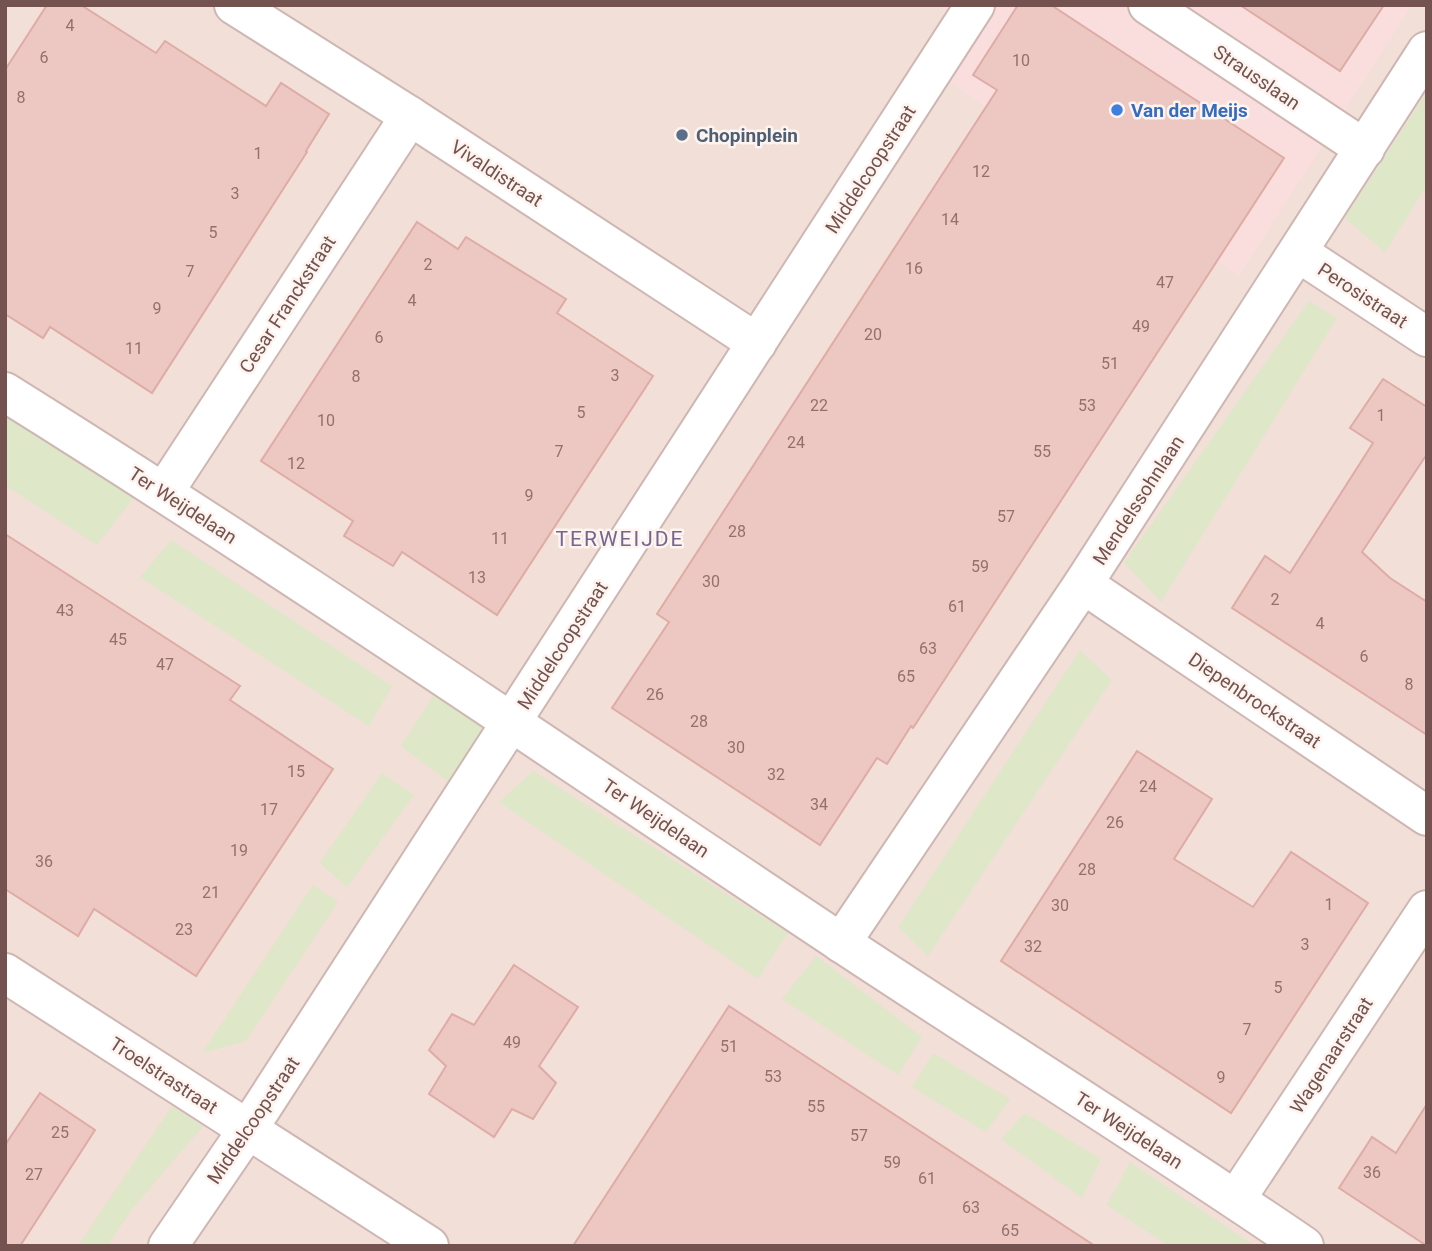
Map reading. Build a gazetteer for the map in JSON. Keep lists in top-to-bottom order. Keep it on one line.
{"streets":{"street":["Strausslaan","Middelcoopstraat","Vivaldistraat","Perosistraat","Cesar Franckstraat","Mendelssohnlaan","Ter Weijdelaan","Diepenbrockstraat","Wagenaarstraat","Troelstrastraat"]},"crossings":[["Strausslaan","Mendelssohnlaan"],["Middelcoopstraat","Vivaldistraat"],["Middelcoopstraat","Ter Weijdelaan"],["Middelcoopstraat","Troelstrastraat"],["Vivaldistraat","Cesar Franckstraat"],["Perosistraat","Mendelssohnlaan"],["Cesar Franckstraat","Ter Weijdelaan"],["Mendelssohnlaan","Ter Weijdelaan"],["Mendelssohnlaan","Diepenbrockstraat"],["Ter Weijdelaan","Wagenaarstraat"]],"districts":["TERWEIJDE"],"places":["Van der Meijs","Chopinplein"],"house_numbers":["4","6","10","8","1","12","3","14","5","2","16","7","47","4","9","49","20","6","11","51","3","8","22","53","5","1","10","24","7","55","12","9","57","28","11","59","13","30","2","61","43","4","45","63","6","47","65","8","26","28","30","15","32","24","34","17","26","19","36","28","21","1","30","23","3","32","5","7","49","51","53","9","55","25","57","59","36","27","61","63","65"]}
